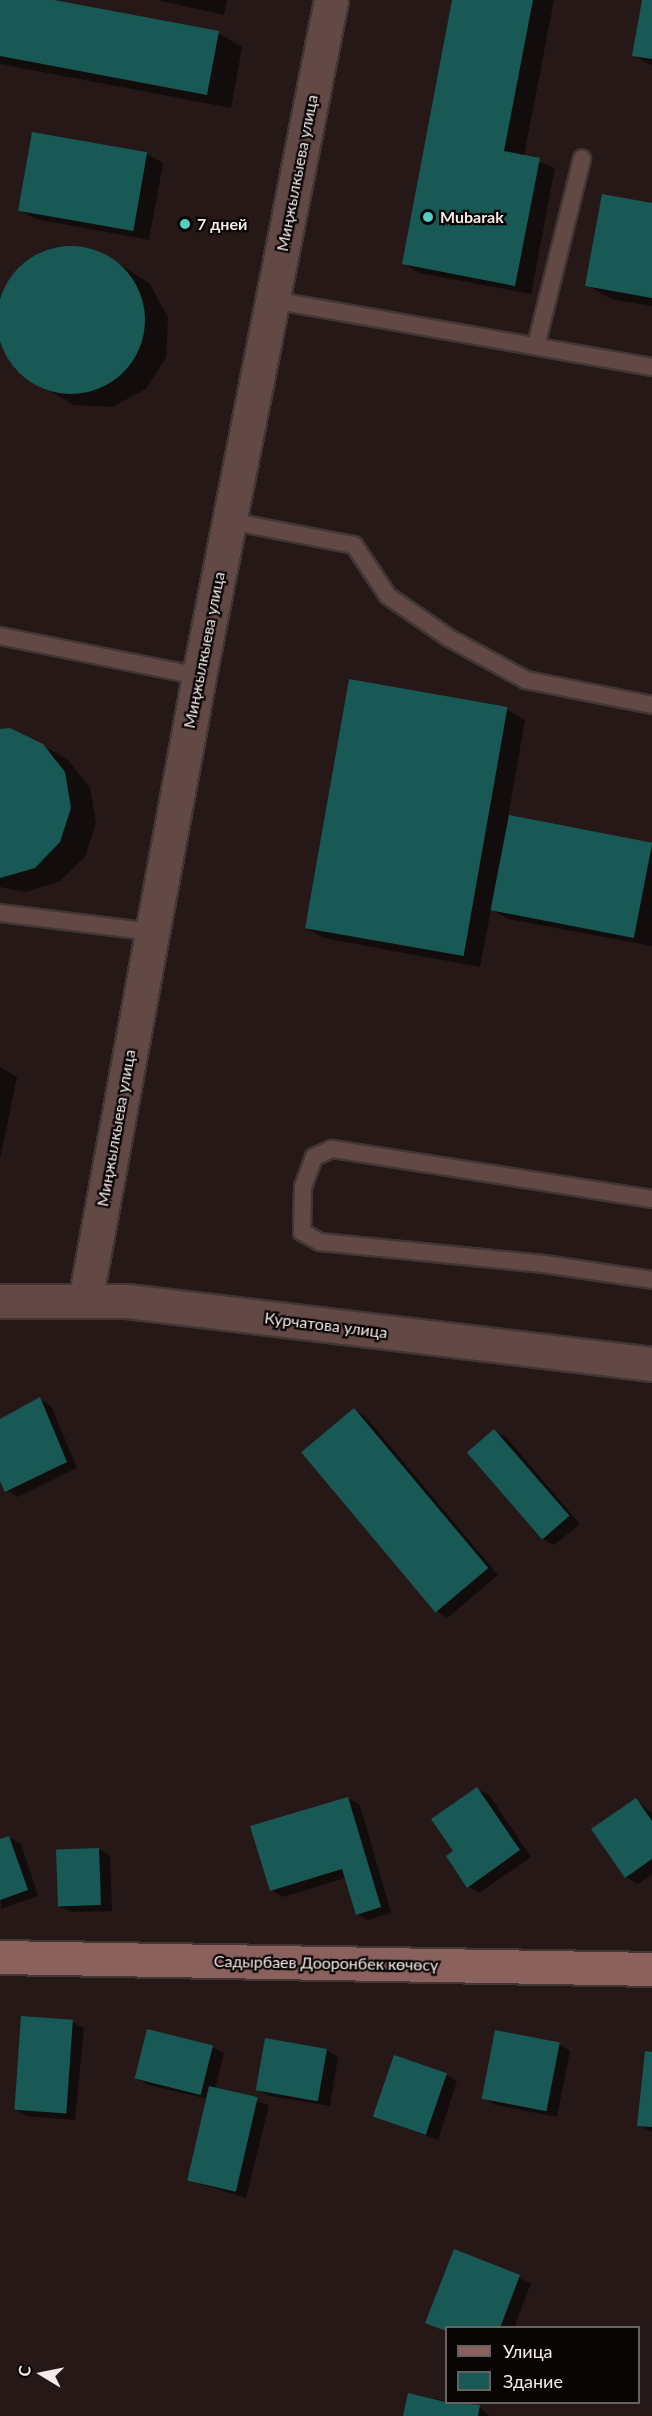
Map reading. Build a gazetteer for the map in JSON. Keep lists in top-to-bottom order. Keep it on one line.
{"streets":{"main road":["Садырбаев Дооронбек көчөсү"],"street":["Миңжылкыева улица","Курчатова улица"]},"crossings":[["Миңжылкыева улица","Курчатова улица"]],"places":["Mubarak","7 дней"],"legend":["Улица","Здание"],"north":"left"}
